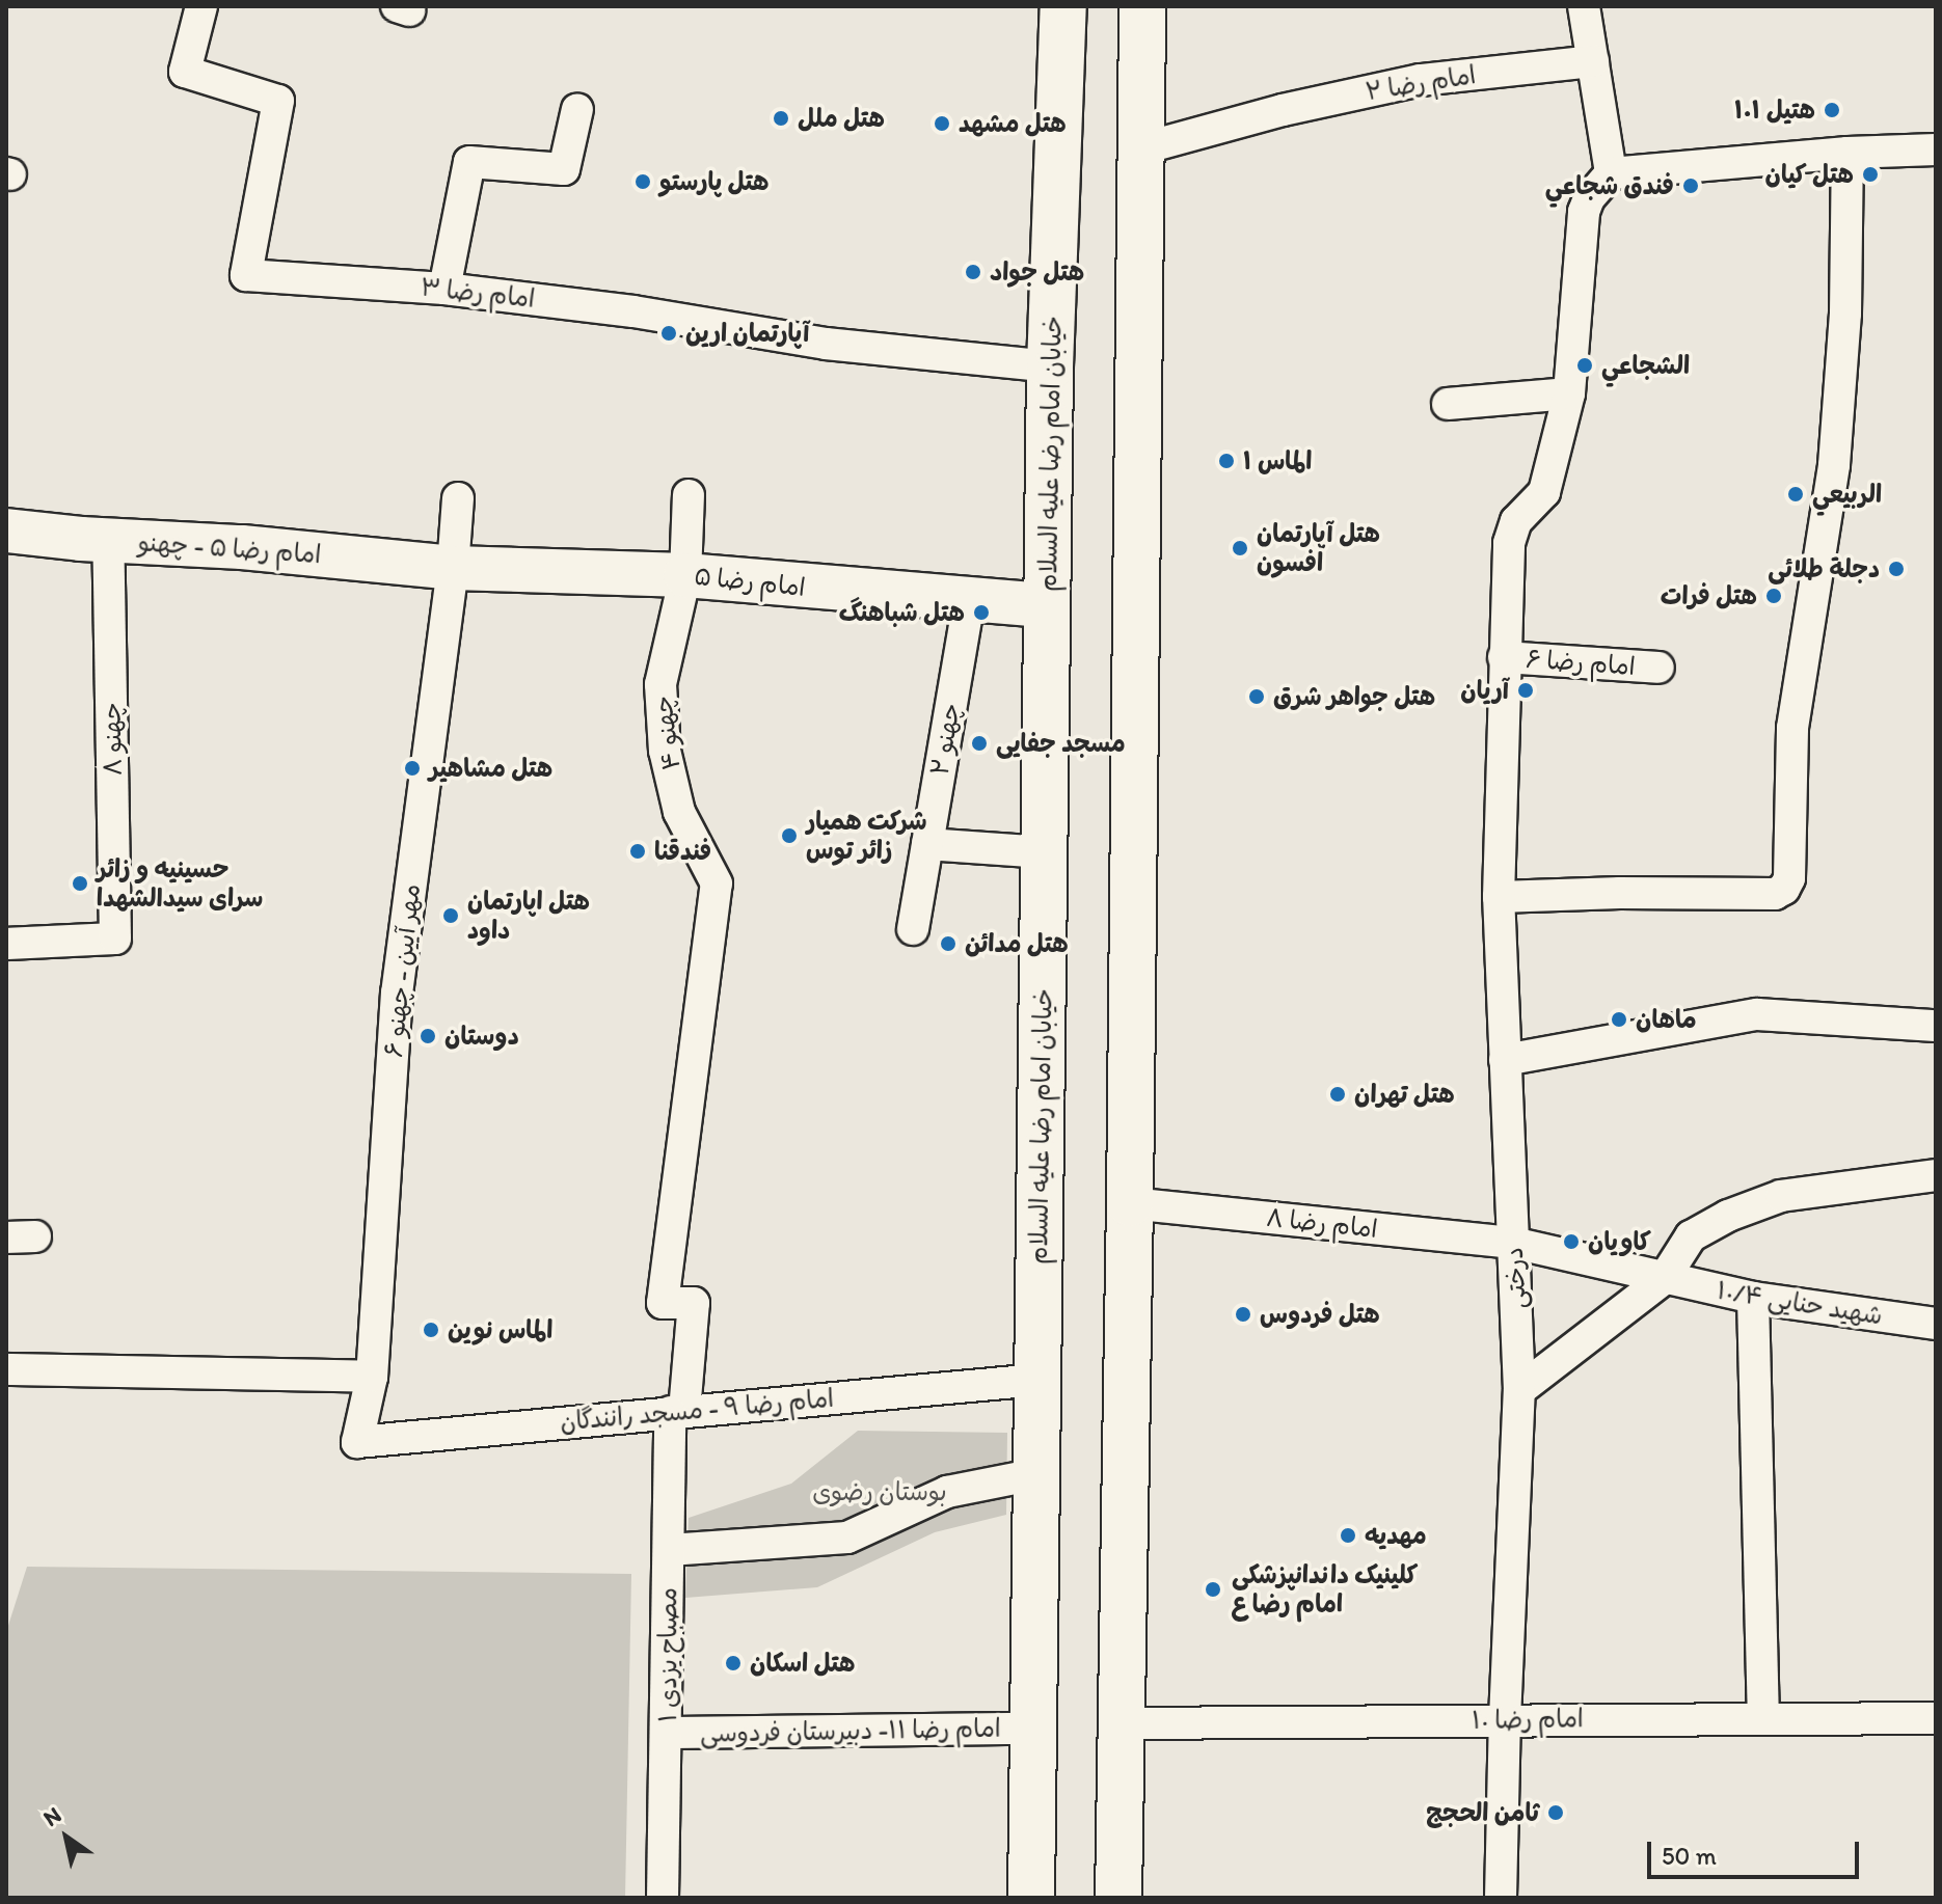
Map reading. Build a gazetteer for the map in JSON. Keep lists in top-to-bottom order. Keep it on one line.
{"streets":{"main road":["خیابان امام رضا علیه السلام"],"street":["امام رضا ۲","امام رضا ۳","امام رضا ۵ - چهنو","امام رضا ۵","امام رضا ۶","چهنو ۴","چهنو ۸","چهنو ۲","مهر آیین - چهنو ۶","امام رضا ۸","درختی","شهید حنایی ۱۰/۴","امام رضا ۹ - مسجد رانندگان","مصباح یزدی ۱","امام رضا ۱۰","امام رضا ۱۱- دبیرستان فردوسی"]},"crossings":[["امام رضا ۳","خیابان امام رضا علیه السلام"],["خیابان امام رضا علیه السلام","امام رضا ۵"],["خیابان امام رضا علیه السلام","امام رضا ۹ - مسجد رانندگان"],["خیابان امام رضا علیه السلام","امام رضا ۱۱- دبیرستان فردوسی"],["امام رضا ۵ - چهنو","امام رضا ۵"],["امام رضا ۵ - چهنو","چهنو ۸"],["امام رضا ۵ - چهنو","مهر آیین - چهنو ۶"],["امام رضا ۵","چهنو ۴"],["امام رضا ۵","چهنو ۲"],["امام رضا ۵","مهر آیین - چهنو ۶"],["امام رضا ۶","درختی"],["چهنو ۴","مصباح یزدی ۱"],["مهر آیین - چهنو ۶","امام رضا ۹ - مسجد رانندگان"],["امام رضا ۸","درختی"],["امام رضا ۸","شهید حنایی ۱۰/۴"],["درختی","امام رضا ۱۰"],["امام رضا ۹ - مسجد رانندگان","مصباح یزدی ۱"],["مصباح یزدی ۱","امام رضا ۱۱- دبیرستان فردوسی"]],"parks":["بوستان رضوی"],"places":["هتیل ۱۰۱","هتل ملل","هتل مشهد","هتل کیان","هتل پارستو","فندق شجاعي","هتل جواد","آپارتمان ارين","الشجاعي","الماس ۱","الربيعي","هتل آپارتمان افسون","دجلة طلائی","هتل فرات","هتل شباهنگ","آریان","هتل جواهر شرق","مسجد جفایی","هتل مشاهیر","شرکت همیار زائر توس","فندقنا","حسینیه و زائر سرای سیدالشهدا","هتل اپارتمان داود","هتل مدائن","ماهان","دوستان","هتل تهران","کاویان","هتل فردوس","الماس نوين","مهدیه","کلینیک داندانپزشکى امام رضا ع","هتل اسکان","ثامن الحجج"],"scale_bar":"50 m","north":"top left"}
